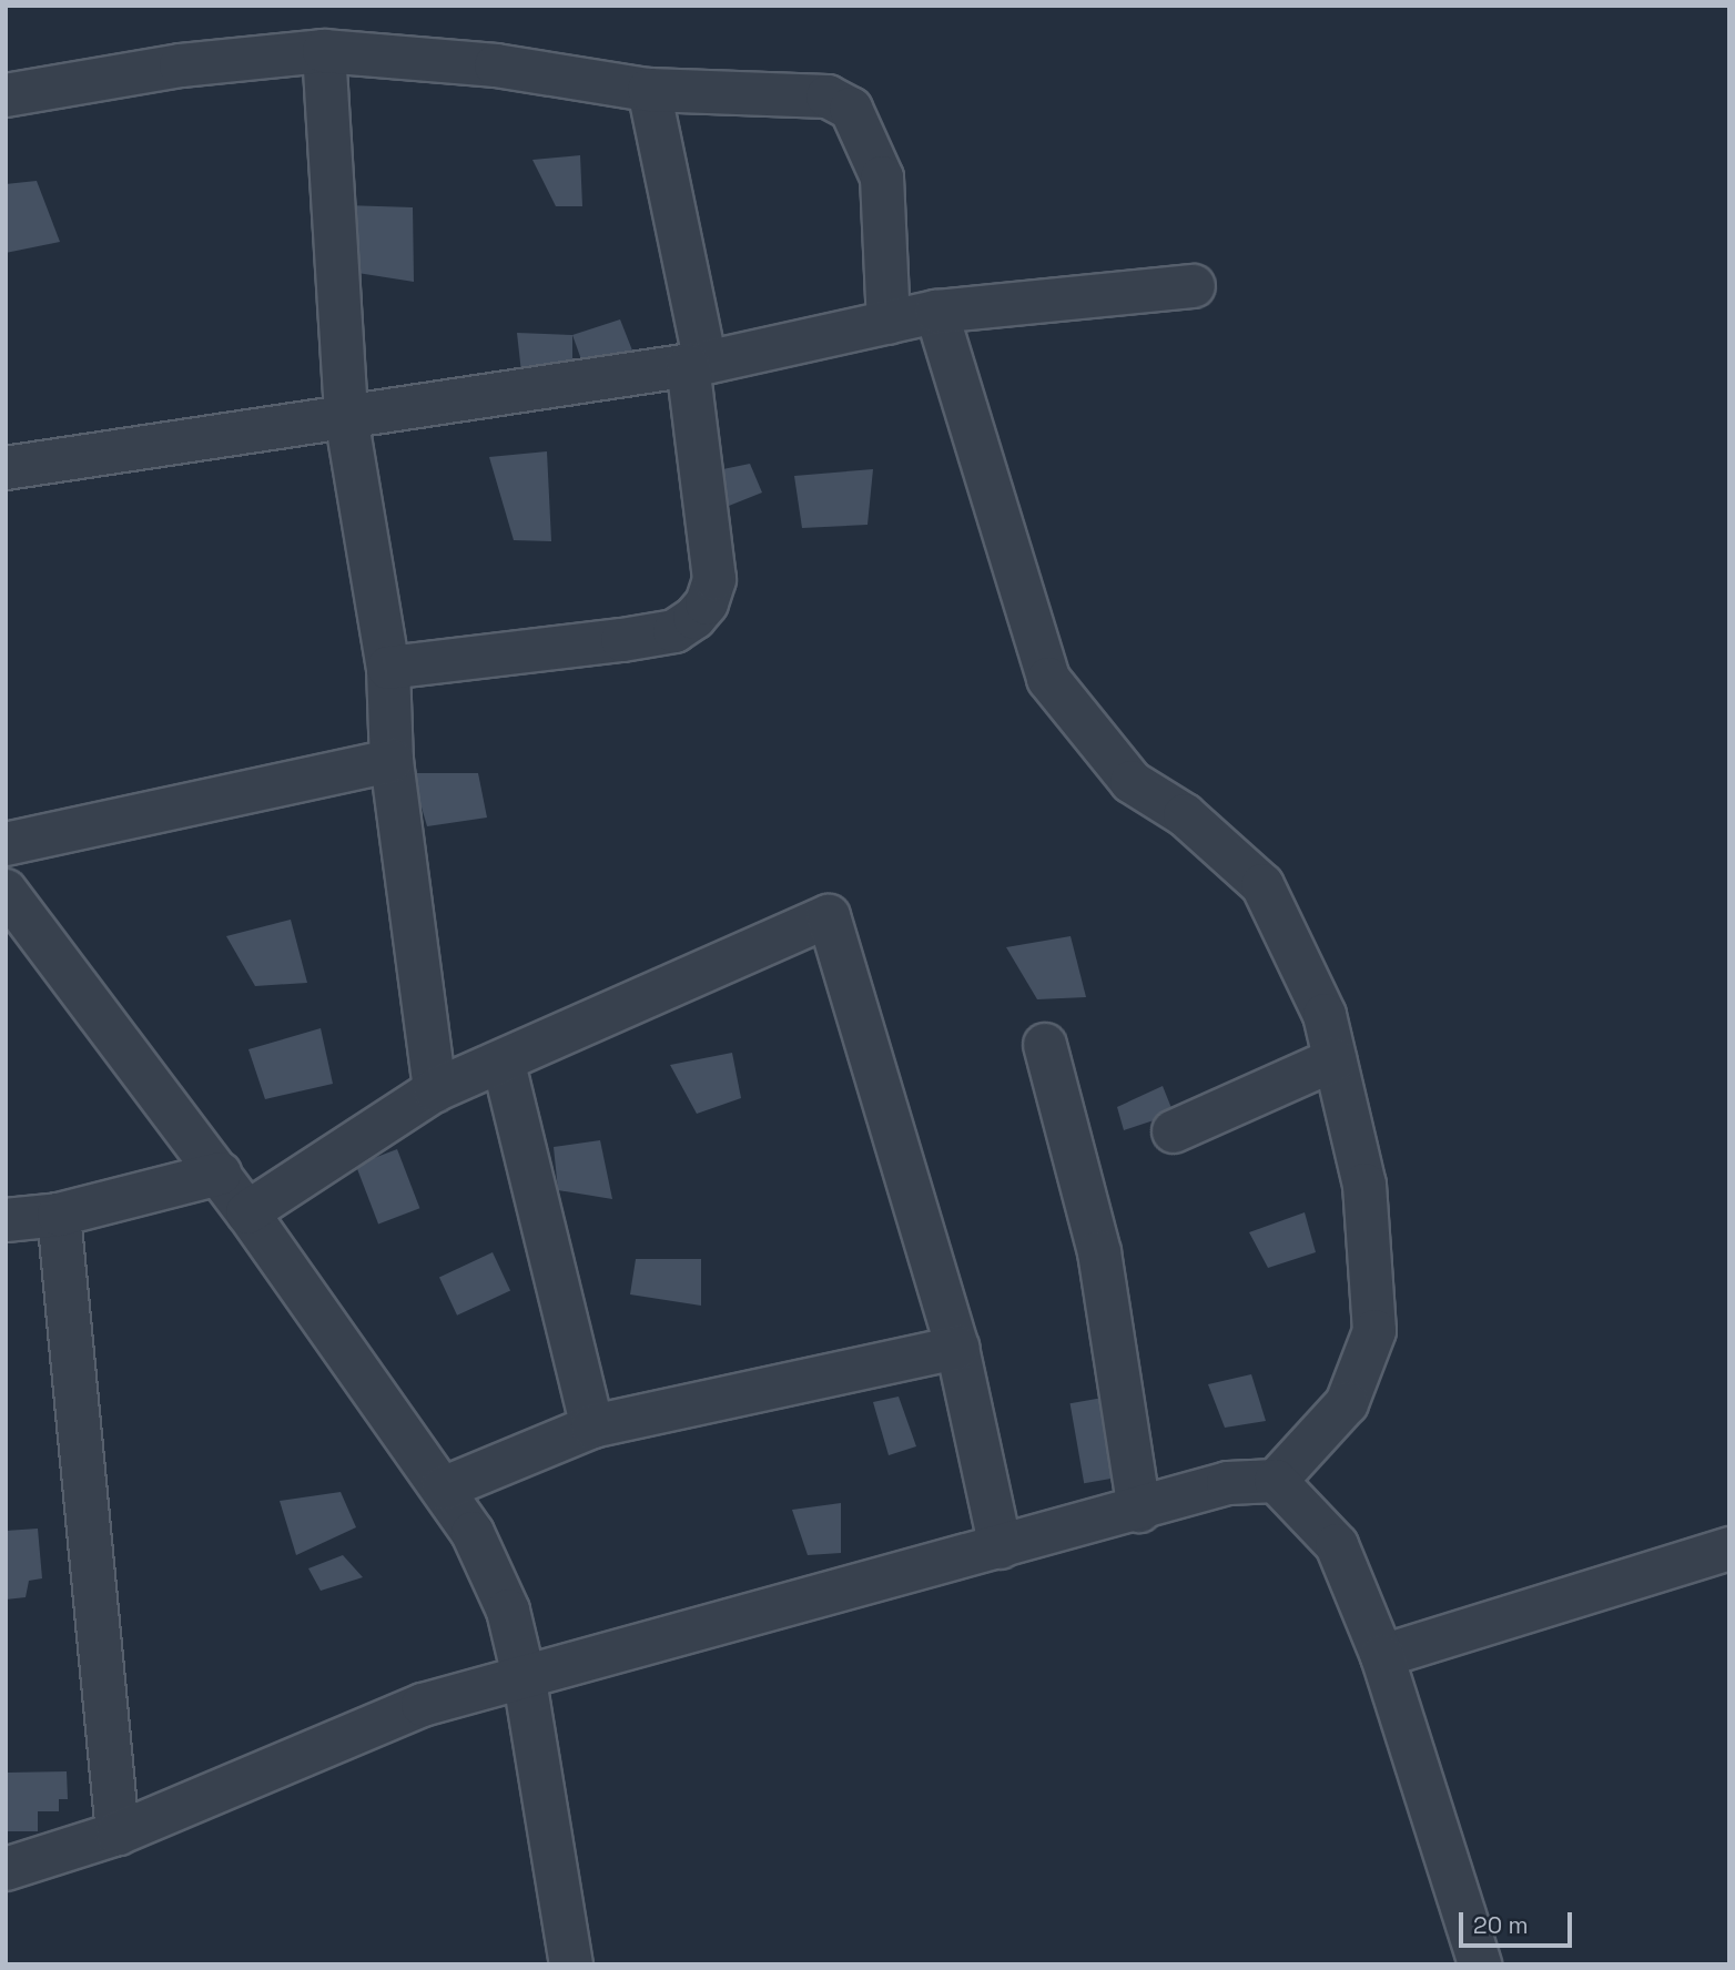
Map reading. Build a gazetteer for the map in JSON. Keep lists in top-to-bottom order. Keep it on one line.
{"scale_bar":"20 m"}
